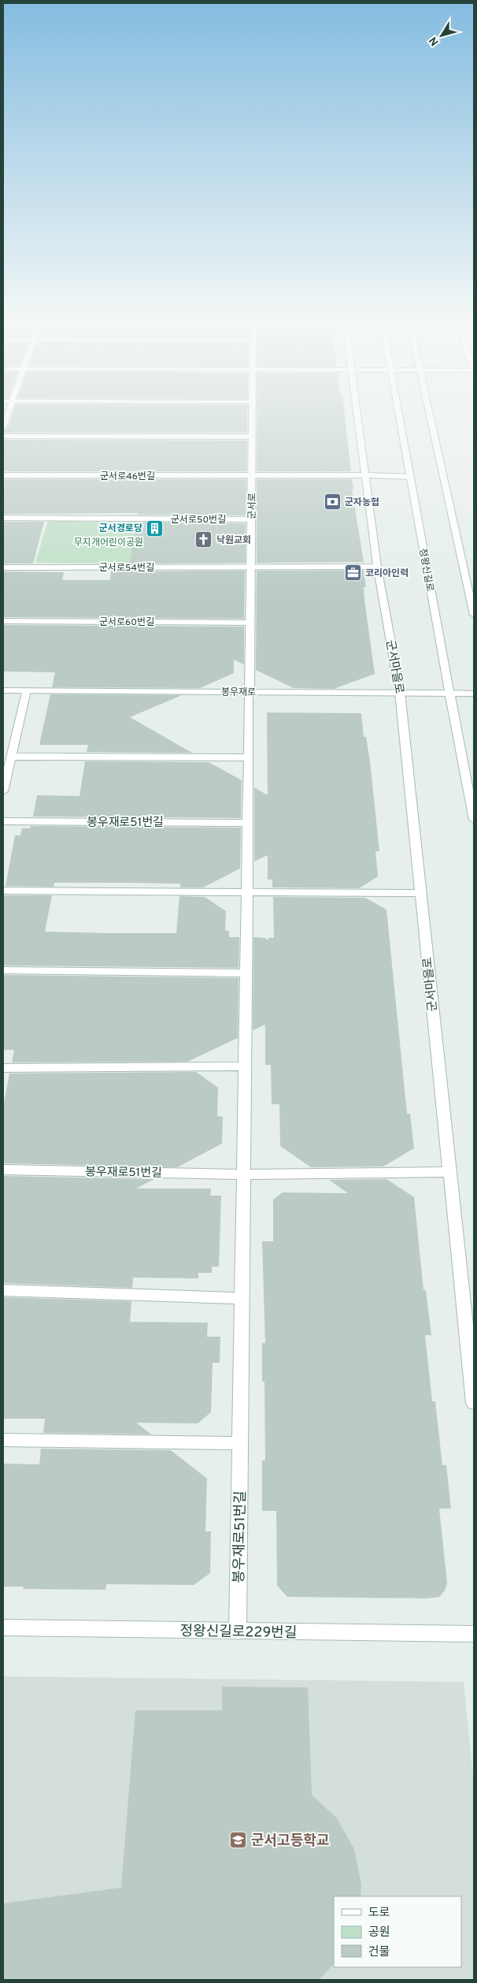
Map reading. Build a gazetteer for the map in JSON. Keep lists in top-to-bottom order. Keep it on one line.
{"streets":{"street":["군서로46번길","군서로","군서로50번길","군서로54번길","정왕신길로","군서로60번길","군서마을로","봉우재로","봉우재로51번길","정왕신길로229번길"]},"crossings":[["군서로46번길","군서로"],["군서로","군서로50번길"],["군서로","군서로54번길"],["군서로","군서로60번길"],["군서로","봉우재로"],["군서로","봉우재로51번길"],["정왕신길로","봉우재로"],["군서마을로","봉우재로"],["봉우재로","봉우재로51번길"],["봉우재로51번길","정왕신길로229번길"]],"parks":["무지개어린이공원"],"places":{"bank":["군자농협"],"building":["군서경로당"],"church":["낙원교회"],"office":["코리아인력"],"school or university":["군서고등학교"]},"legend":["도로","공원","건물"],"north":"bottom left"}
